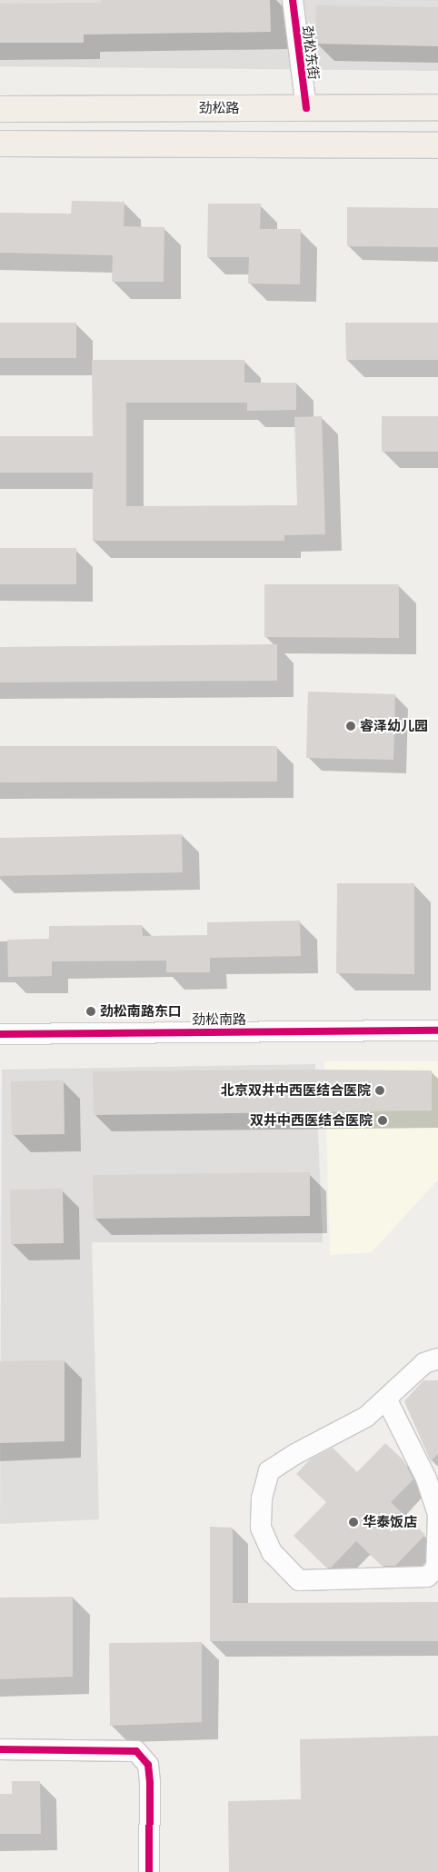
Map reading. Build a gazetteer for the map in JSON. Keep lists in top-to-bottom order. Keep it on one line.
{"streets":{"main road":["劲松路"],"street":["劲松东街","劲松南路"]},"crossings":[["劲松东街","劲松路"]],"places":["睿泽幼儿园","劲松南路东口","北京双井中西医结合医院","双井中西医结合医院","华泰饭店"]}
